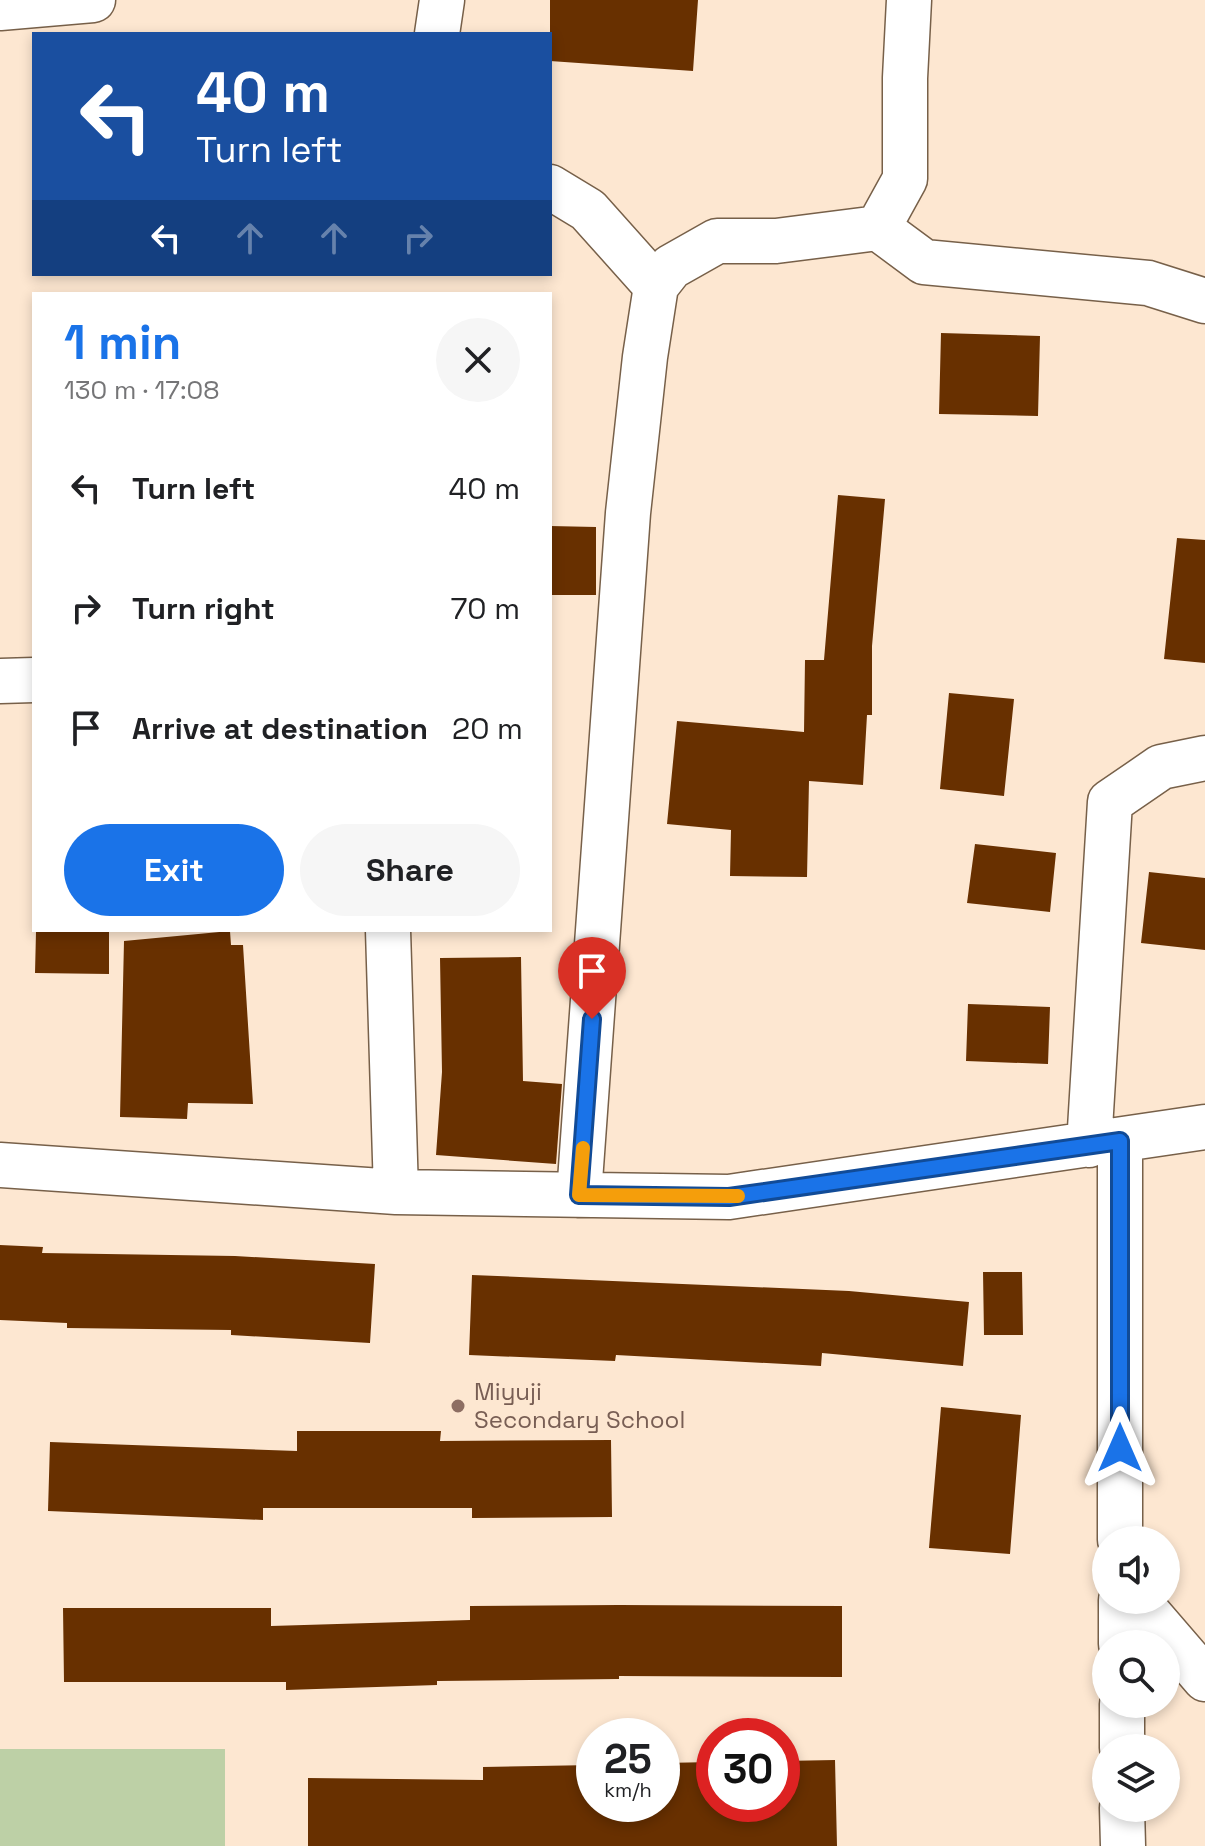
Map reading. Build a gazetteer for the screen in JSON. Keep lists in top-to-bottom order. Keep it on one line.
{"places":["Miyuji Secondary School"],"page":{"turn":["40 m","Turn left"],"heading":["1 min","130 m · 17:08"],"list":[{"name":"Turn left","value":"40 m"},{"name":"Turn right","value":"70 m"},{"name":"Arrive at destination","value":"20 m"}],"buttons":["Exit","Share"],"speed":"25 km/h","limit":"30"}}
